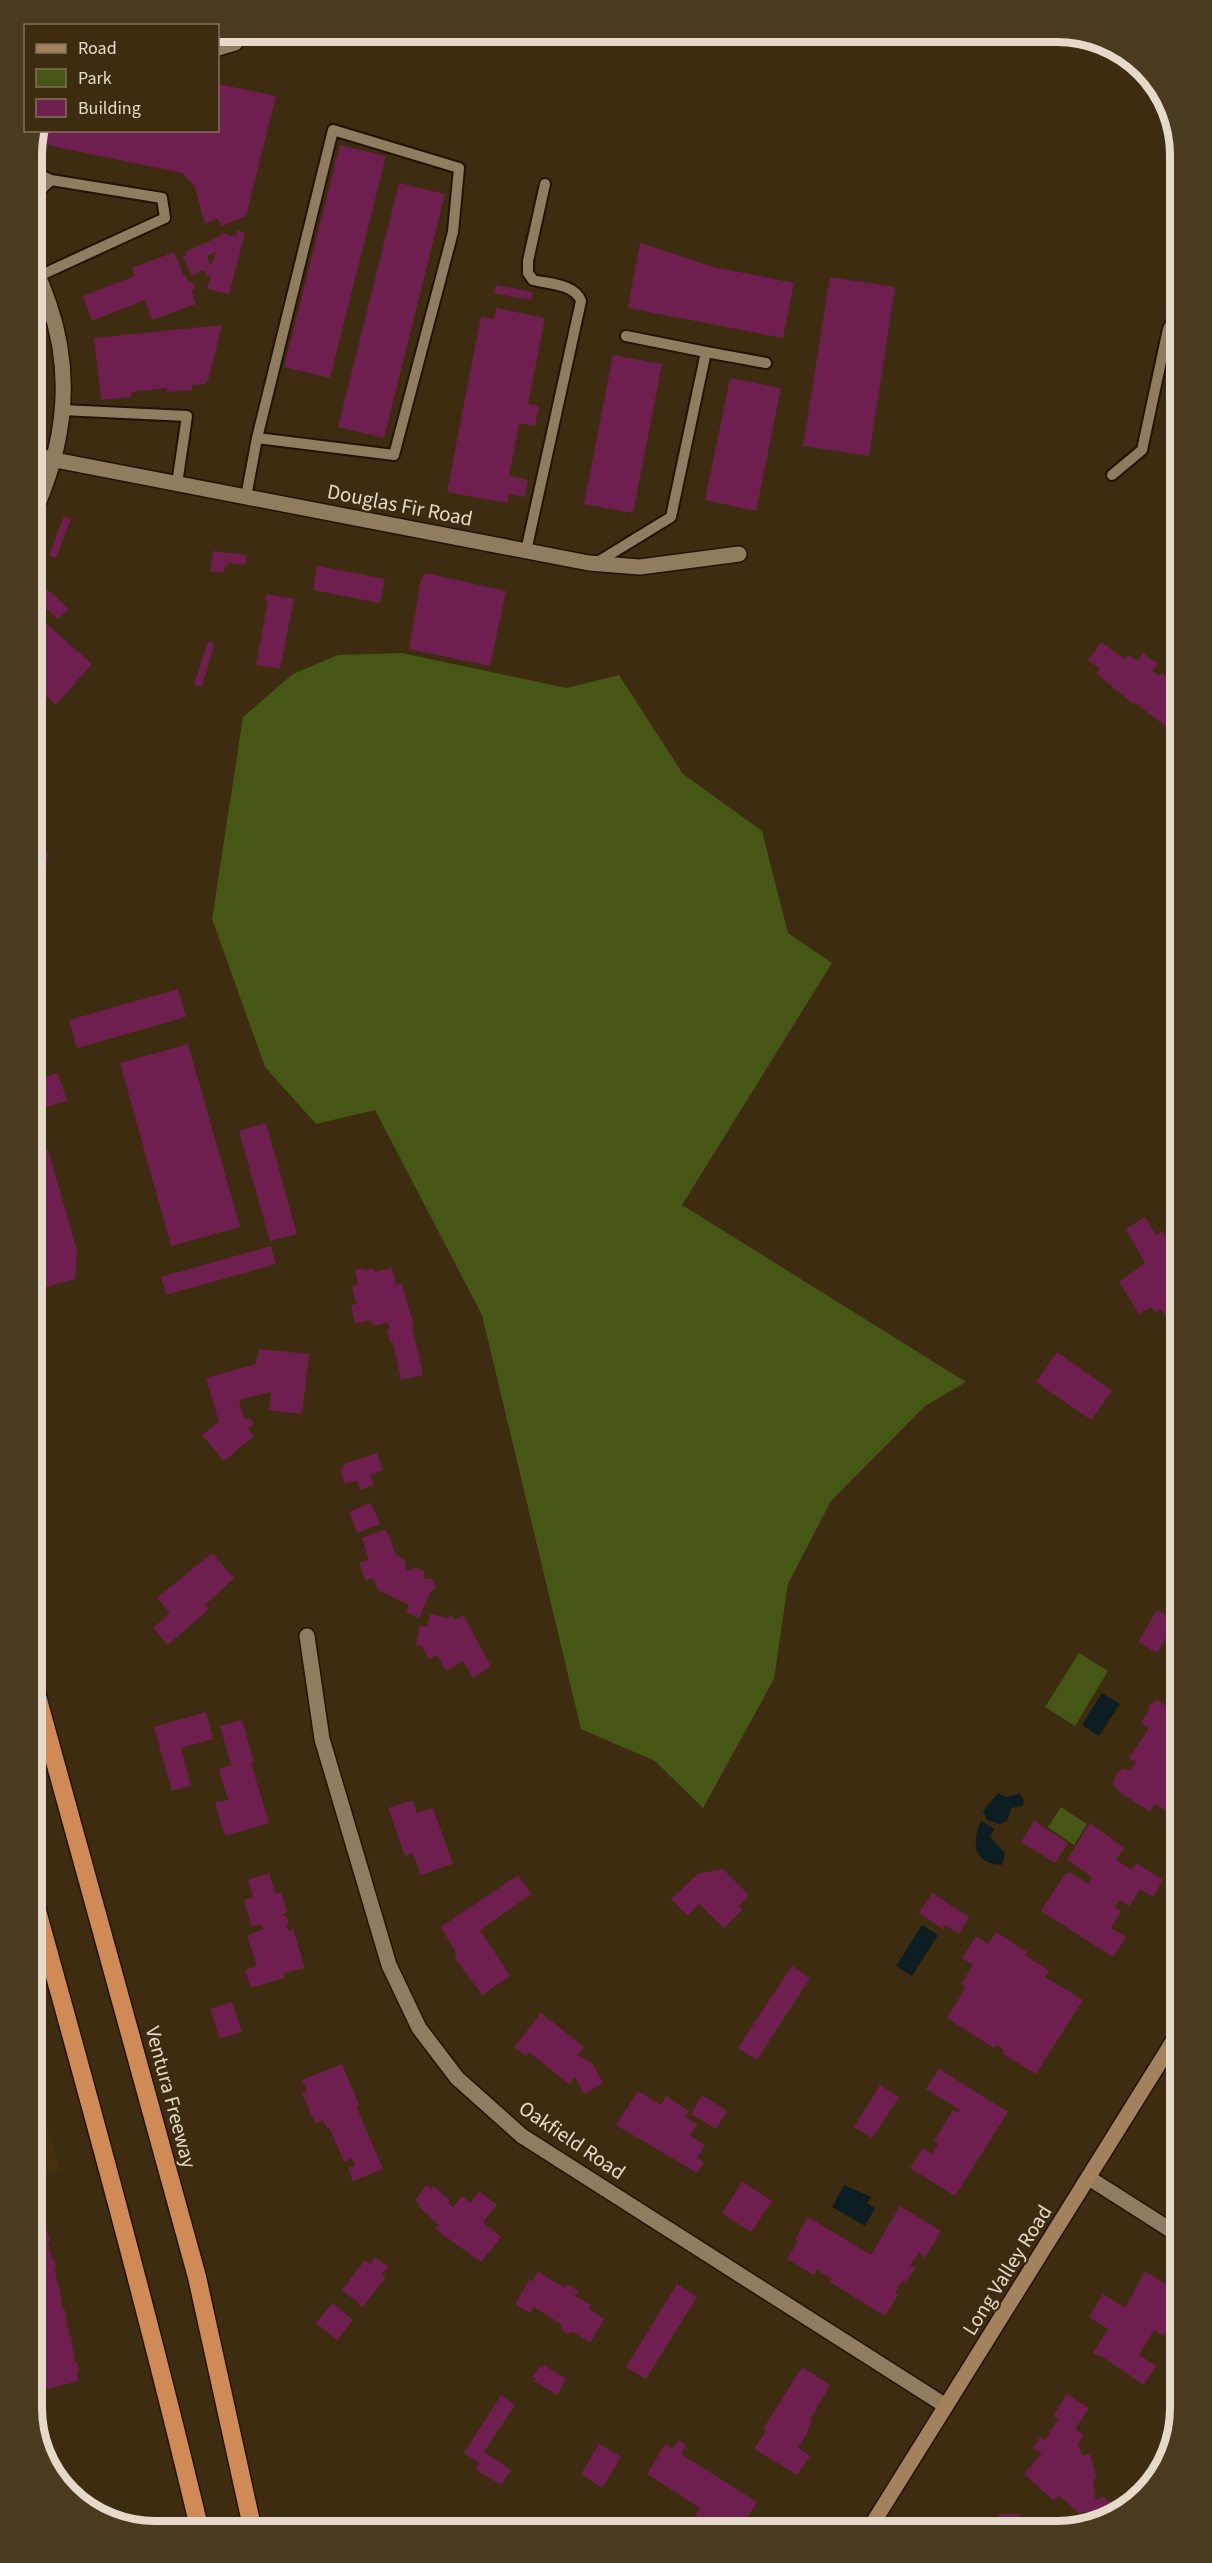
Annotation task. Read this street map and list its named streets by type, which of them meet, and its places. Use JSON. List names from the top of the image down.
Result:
{
  "streets": {
    "highway": ["Ventura Freeway"],
    "street": ["Douglas Fir Road", "Oakfield Road", "Long Valley Road"]
  },
  "crossings": [
    ["Oakfield Road", "Long Valley Road"]
  ],
  "legend": ["Road", "Park", "Building"]
}
